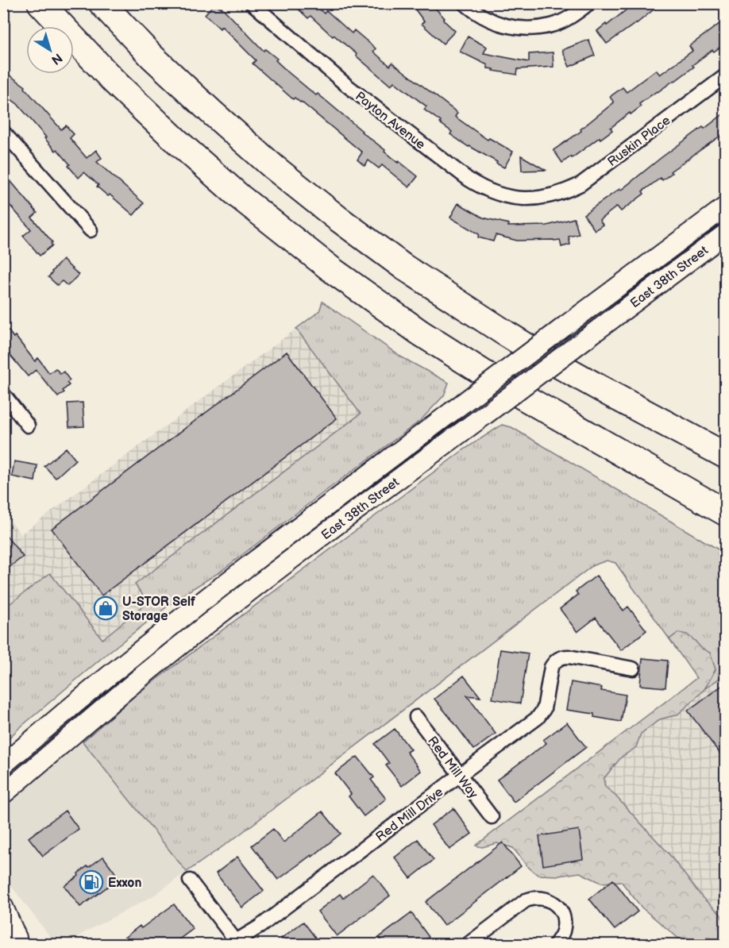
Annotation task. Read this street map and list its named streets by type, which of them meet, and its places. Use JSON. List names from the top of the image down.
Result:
{
  "streets": {
    "main road": ["East 38th Street"],
    "street": [
      "Payton Avenue",
      "Ruskin Place",
      "Red Mill Way",
      "Red Mill Drive"
    ]
  },
  "crossings": [
    ["Payton Avenue", "Ruskin Place"],
    ["Red Mill Way", "Red Mill Drive"]
  ],
  "places": {
    "shop": ["U-STOR Self Storage"],
    "fuel station": ["Exxon"]
  },
  "north": "bottom right"
}
